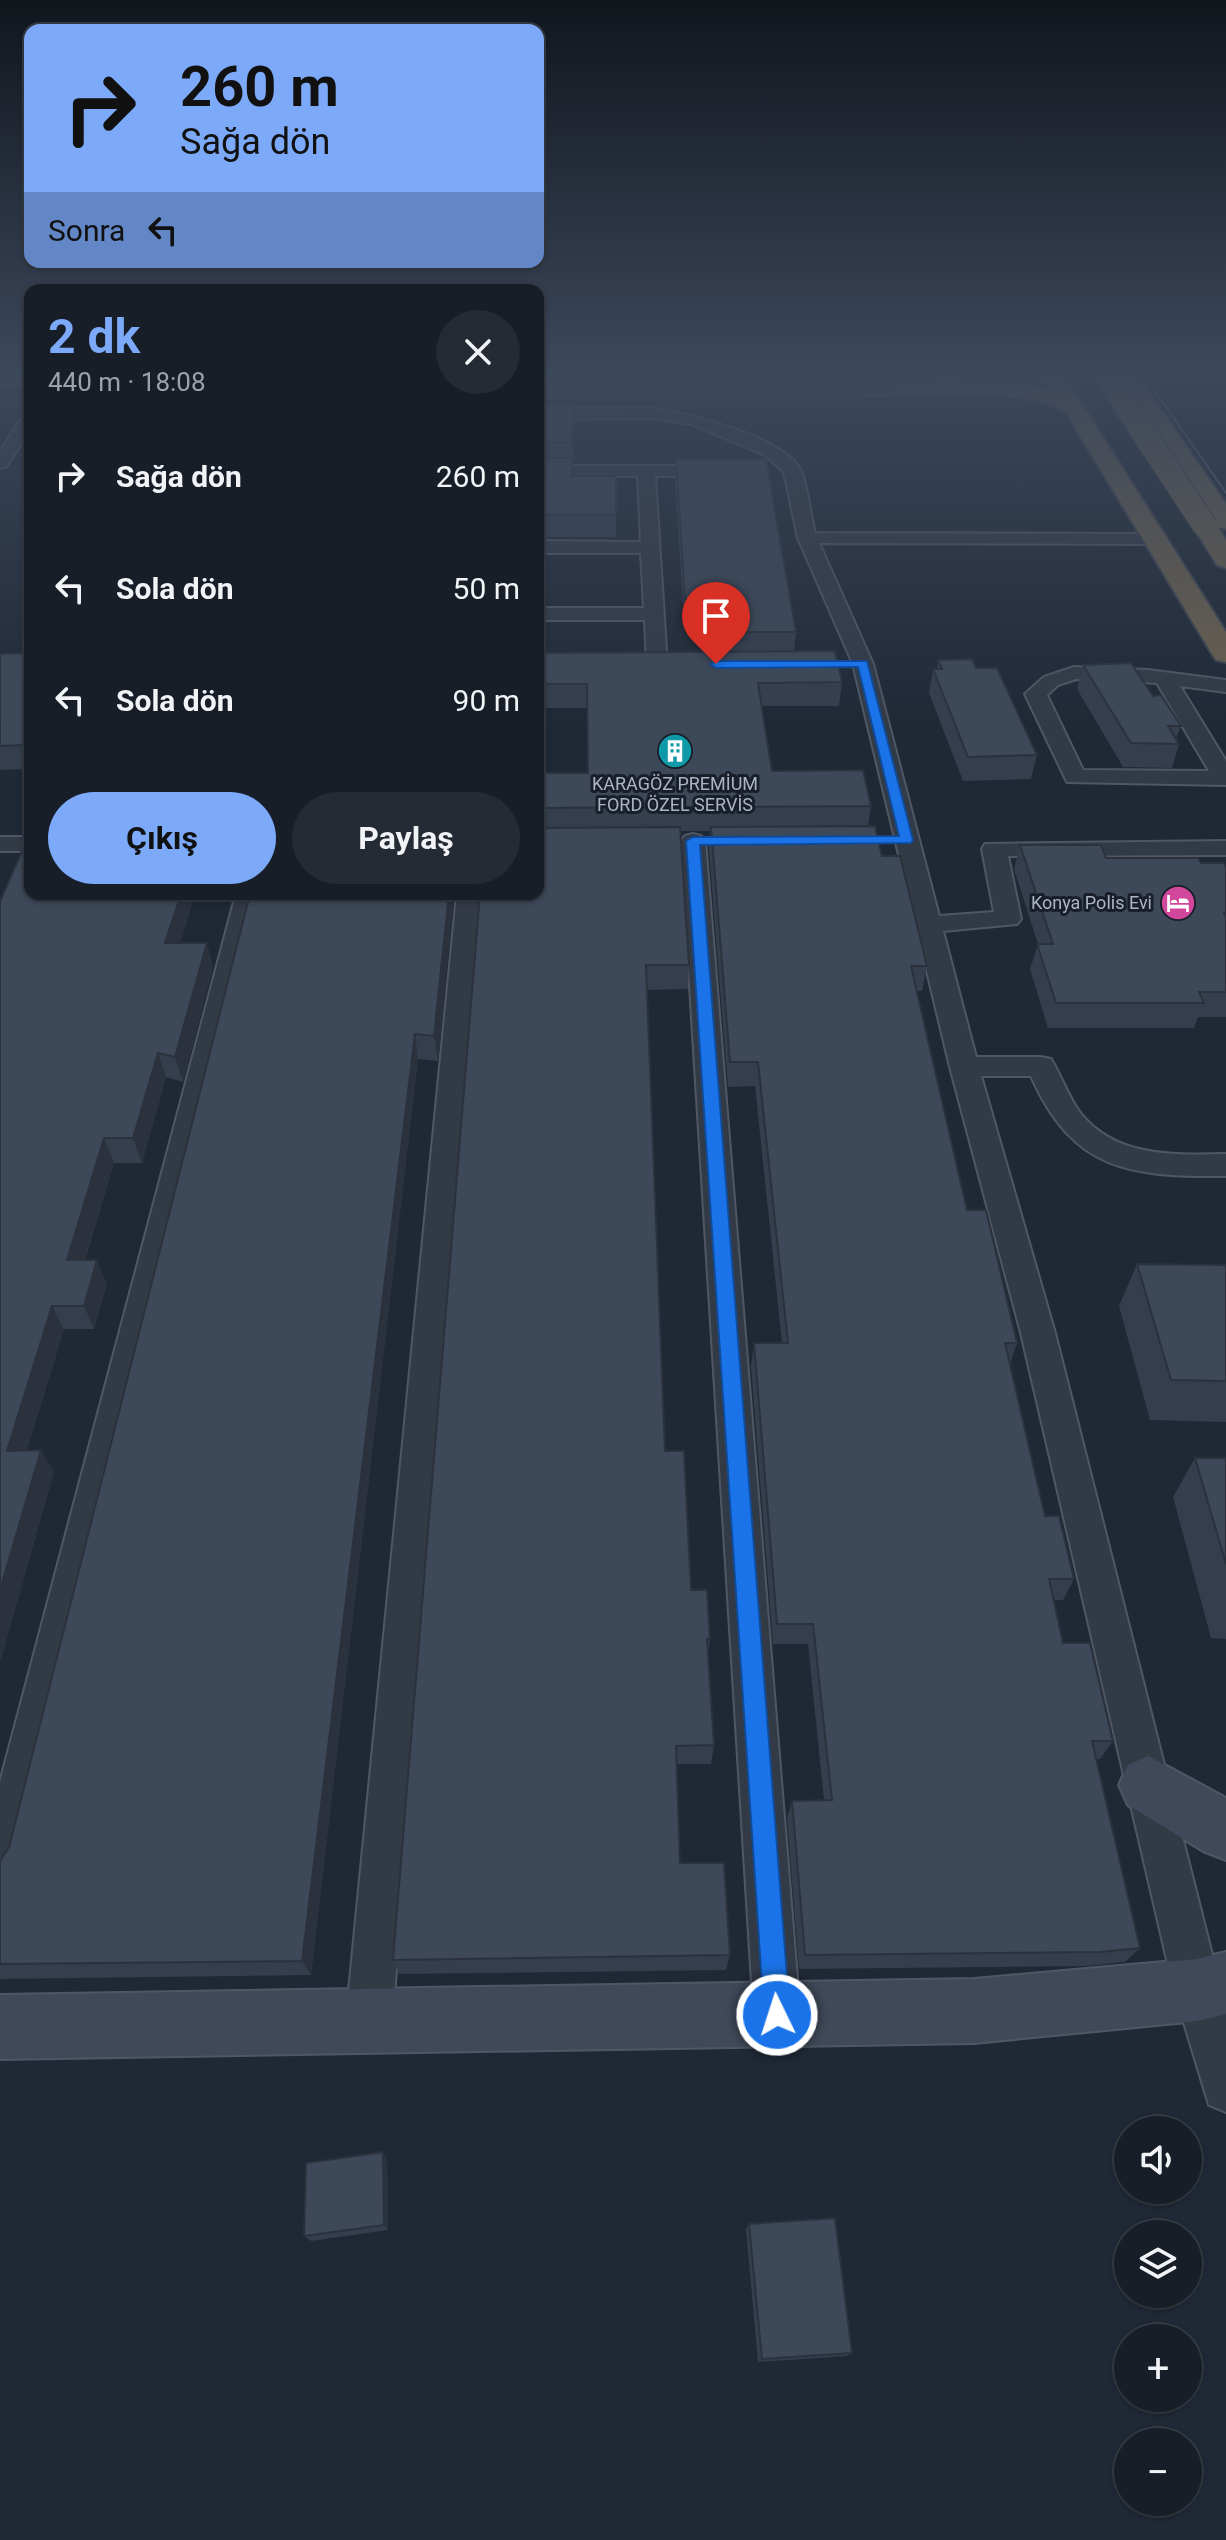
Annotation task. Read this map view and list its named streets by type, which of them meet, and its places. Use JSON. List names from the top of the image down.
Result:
{
  "places": {
    "building": ["KARAGÖZ PREMİUM FORD ÖZEL SERVİS"],
    "hotel": ["Konya Polis Evi"]
  },
  "page": {
    "turn": ["260 m", "Sağa dön"],
    "then": "Sonra",
    "heading": ["2 dk", "440 m · 18:08"],
    "list": [
      {
        "name": "Sağa dön",
        "value": "260 m"
      },
      {
        "name": "Sola dön",
        "value": "50 m"
      },
      {
        "name": "Sola dön",
        "value": "90 m"
      }
    ],
    "buttons": ["Çıkış", "Paylaş"],
    "map_buttons": ["+", "−"]
  }
}
